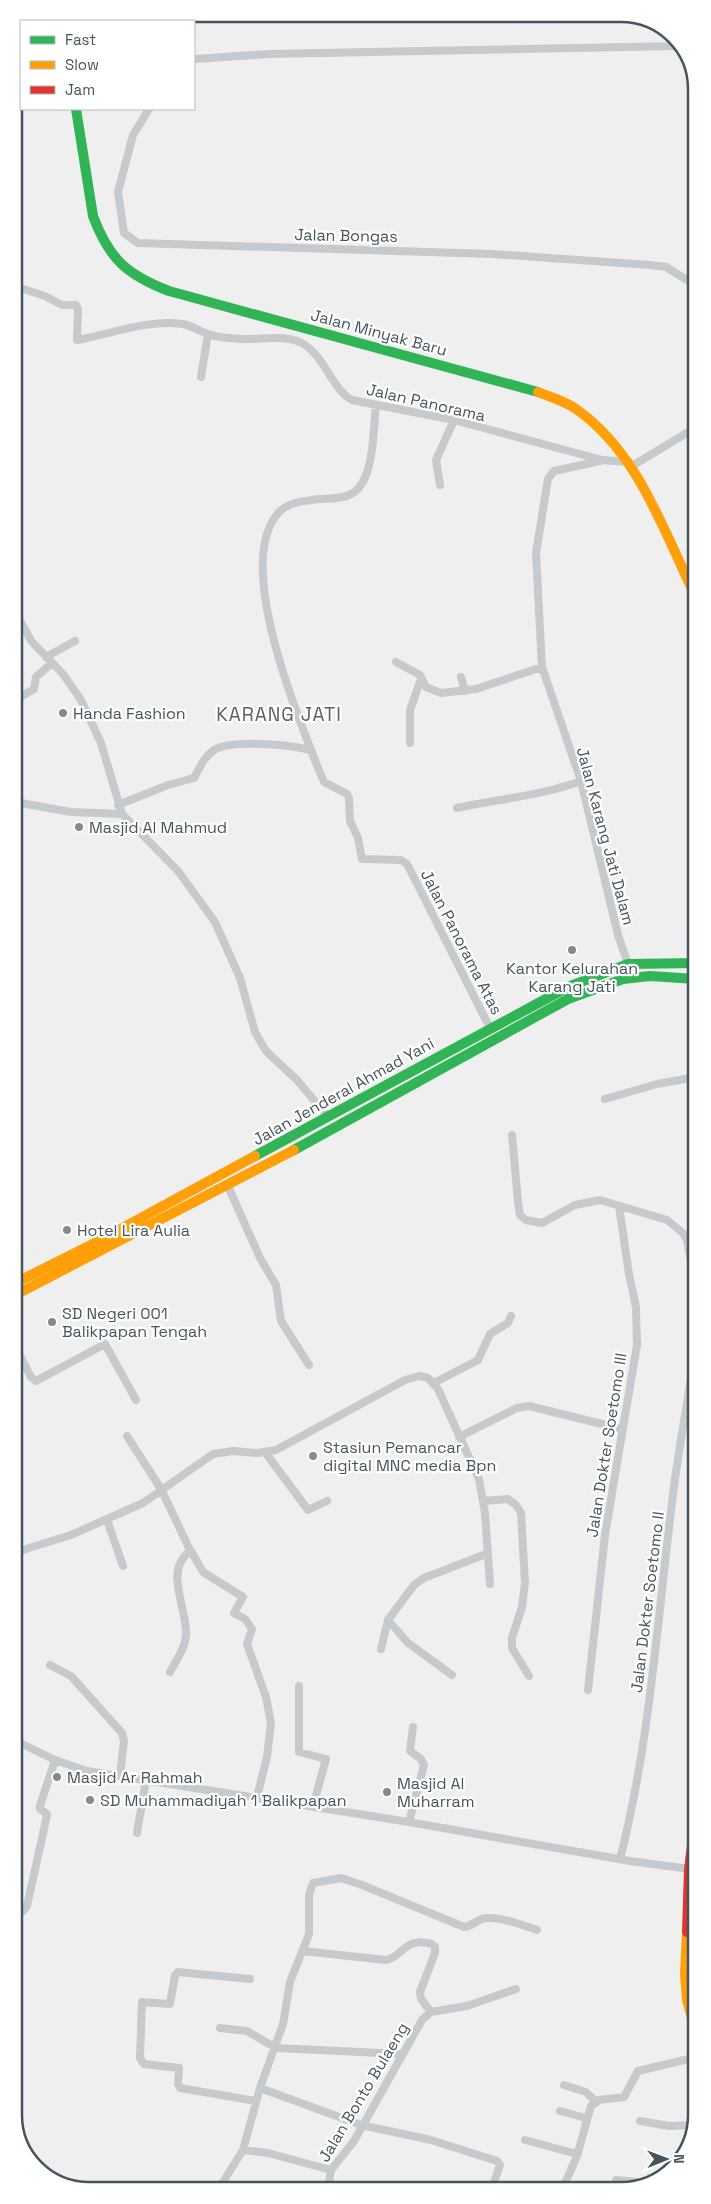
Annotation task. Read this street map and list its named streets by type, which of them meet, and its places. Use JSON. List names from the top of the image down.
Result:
{
  "streets": {
    "main road": ["Jalan Minyak Baru", "Jalan Jenderal Ahmad Yani"],
    "street": [
      "Jalan Bongas",
      "Jalan Panorama",
      "Jalan Karang Jati Dalam",
      "Jalan Panorama Atas",
      "Jalan Dokter Soetomo III",
      "Jalan Dokter Soetomo II",
      "Jalan Bonto Bulaeng"
    ]
  },
  "crossings": [
    ["Jalan Minyak Baru", "Jalan Panorama"],
    ["Jalan Panorama", "Jalan Karang Jati Dalam"],
    ["Jalan Panorama", "Jalan Panorama Atas"],
    ["Jalan Karang Jati Dalam", "Jalan Jenderal Ahmad Yani"],
    ["Jalan Panorama Atas", "Jalan Jenderal Ahmad Yani"]
  ],
  "districts": ["KARANG JATI"],
  "places": [
    "Handa Fashion",
    "Masjid Al Mahmud",
    "Kantor Kelurahan Karang Jati",
    "Hotel Lira Aulia",
    "SD Negeri 001 Balikpapan Tengah",
    "Stasiun Pemancar digital MNC media Bpn",
    "Masjid Ar Rahmah",
    "Masjid Al Muharram",
    "SD Muhammadiyah 1 Balikpapan"
  ],
  "legend": ["Fast", "Slow", "Jam"],
  "north": "right"
}
